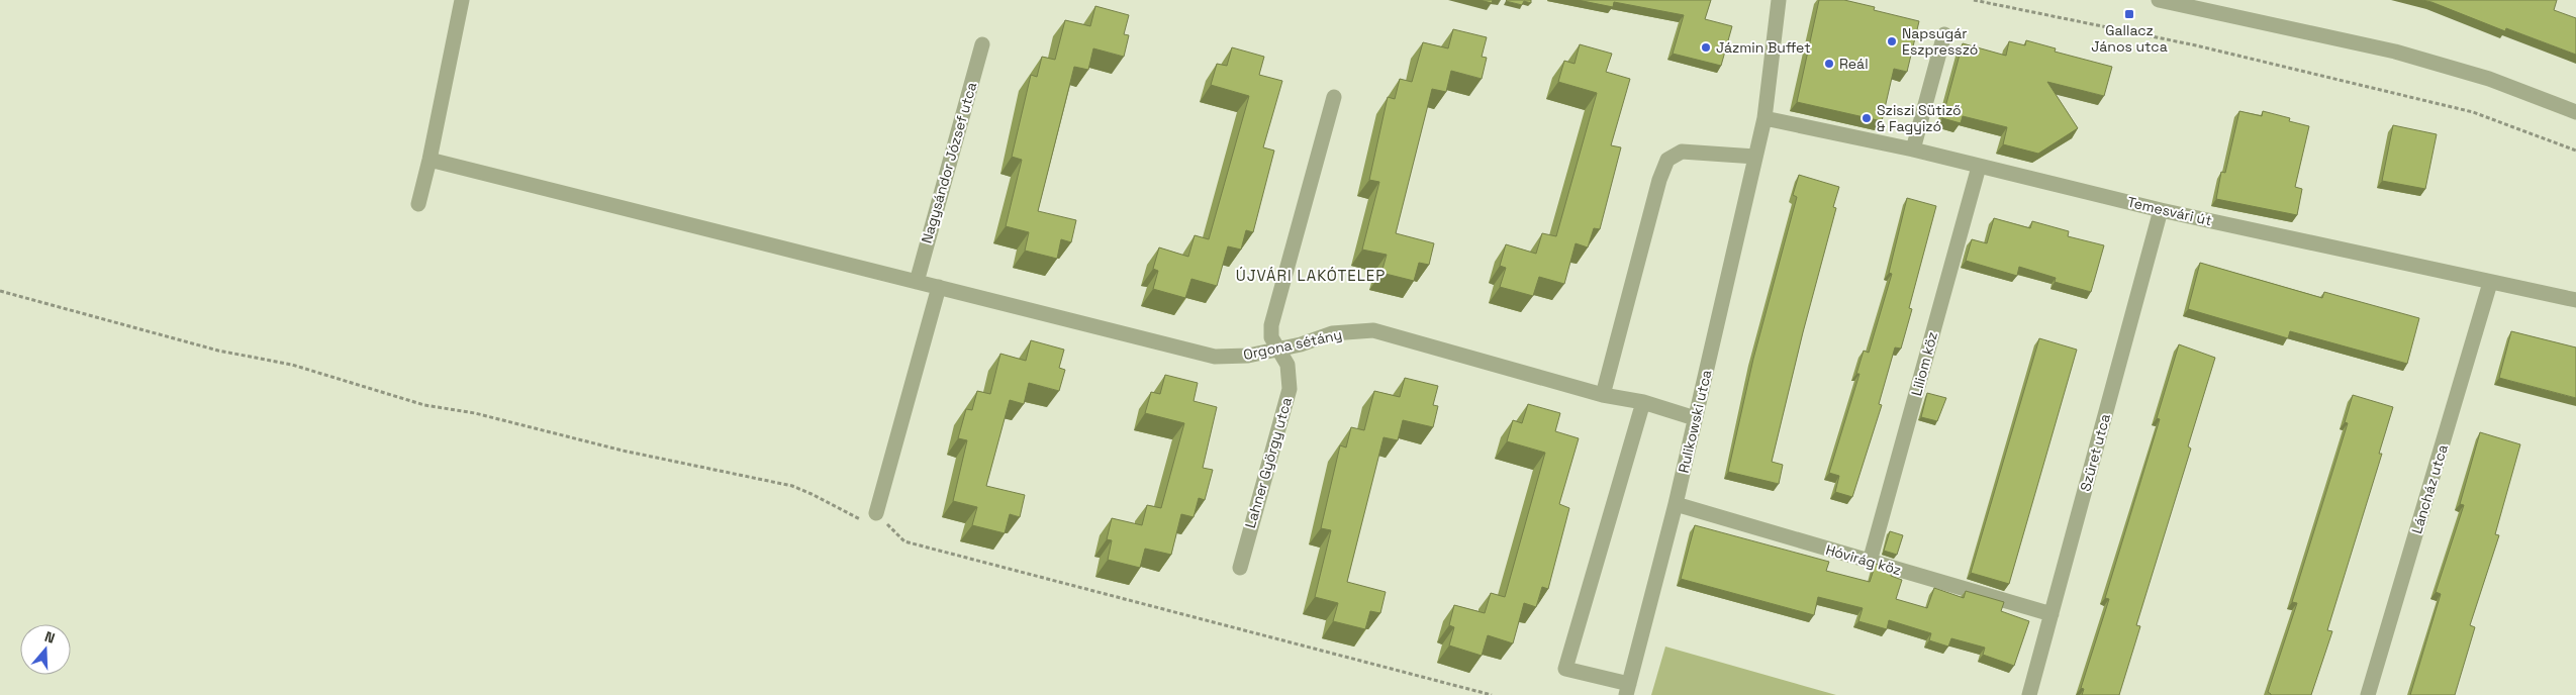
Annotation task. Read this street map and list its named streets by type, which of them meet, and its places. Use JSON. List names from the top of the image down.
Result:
{
  "streets": {
    "street": [
      "Nagysándor József utca",
      "Temesvári út",
      "Orgona sétány",
      "Liliom köz",
      "Rulikowski utca",
      "Szüret utca",
      "Lahner György utca",
      "Láncház utca",
      "Hóvirág köz"
    ]
  },
  "crossings": [
    ["Nagysándor József utca", "Orgona sétány"],
    ["Temesvári út", "Liliom köz"],
    ["Temesvári út", "Rulikowski utca"],
    ["Temesvári út", "Szüret utca"],
    ["Temesvári út", "Láncház utca"],
    ["Orgona sétány", "Rulikowski utca"],
    ["Orgona sétány", "Lahner György utca"],
    ["Liliom köz", "Hóvirág köz"],
    ["Rulikowski utca", "Hóvirág köz"],
    ["Szüret utca", "Hóvirág köz"]
  ],
  "districts": ["ÚJVÁRI LAKÓTELEP"],
  "places": {
    "transit": ["Gallacz János utca"],
    "other": [
      "Napsugár Eszpresszó",
      "Jázmin Buffet",
      "Reál",
      "Sziszi Sütiző & Fagyizó"
    ]
  },
  "north": "top"
}
